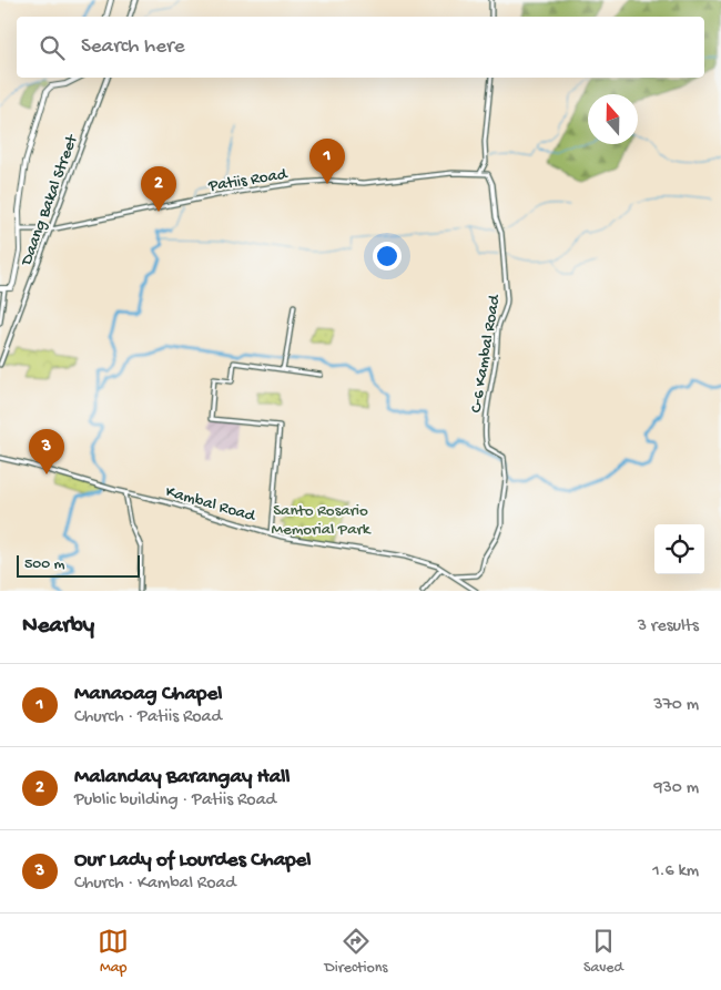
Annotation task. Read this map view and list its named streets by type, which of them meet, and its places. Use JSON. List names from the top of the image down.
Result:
{
  "streets": {
    "street": [
      "Patiis Road",
      "Daang Bakal Street",
      "C-6 Kambal Road",
      "Kambal Road"
    ]
  },
  "crossings": [
    ["Patiis Road", "Daang Bakal Street"],
    ["Patiis Road", "C-6 Kambal Road"],
    ["C-6 Kambal Road", "Kambal Road"]
  ],
  "parks": ["Santo Rosario Memorial Park"],
  "scale_bar": "500 m",
  "north": "top",
  "page": {
    "search": "Search here",
    "pins": ["1", "2", "3"],
    "scale": "500 m",
    "heading": ["Nearby", "3 results"],
    "list": [
      {
        "mark": "1",
        "name": "Manaoag Chapel",
        "note": "Church · Patiis Road",
        "value": "370 m"
      },
      {
        "mark": "2",
        "name": "Malanday Barangay Hall",
        "note": "Public building · Patiis Road",
        "value": "930 m"
      },
      {
        "mark": "3",
        "name": "Our Lady of Lourdes Chapel",
        "note": "Church · Kambal Road",
        "value": "1.6 km"
      }
    ],
    "nav": ["Map", "Directions", "Saved"]
  }
}
